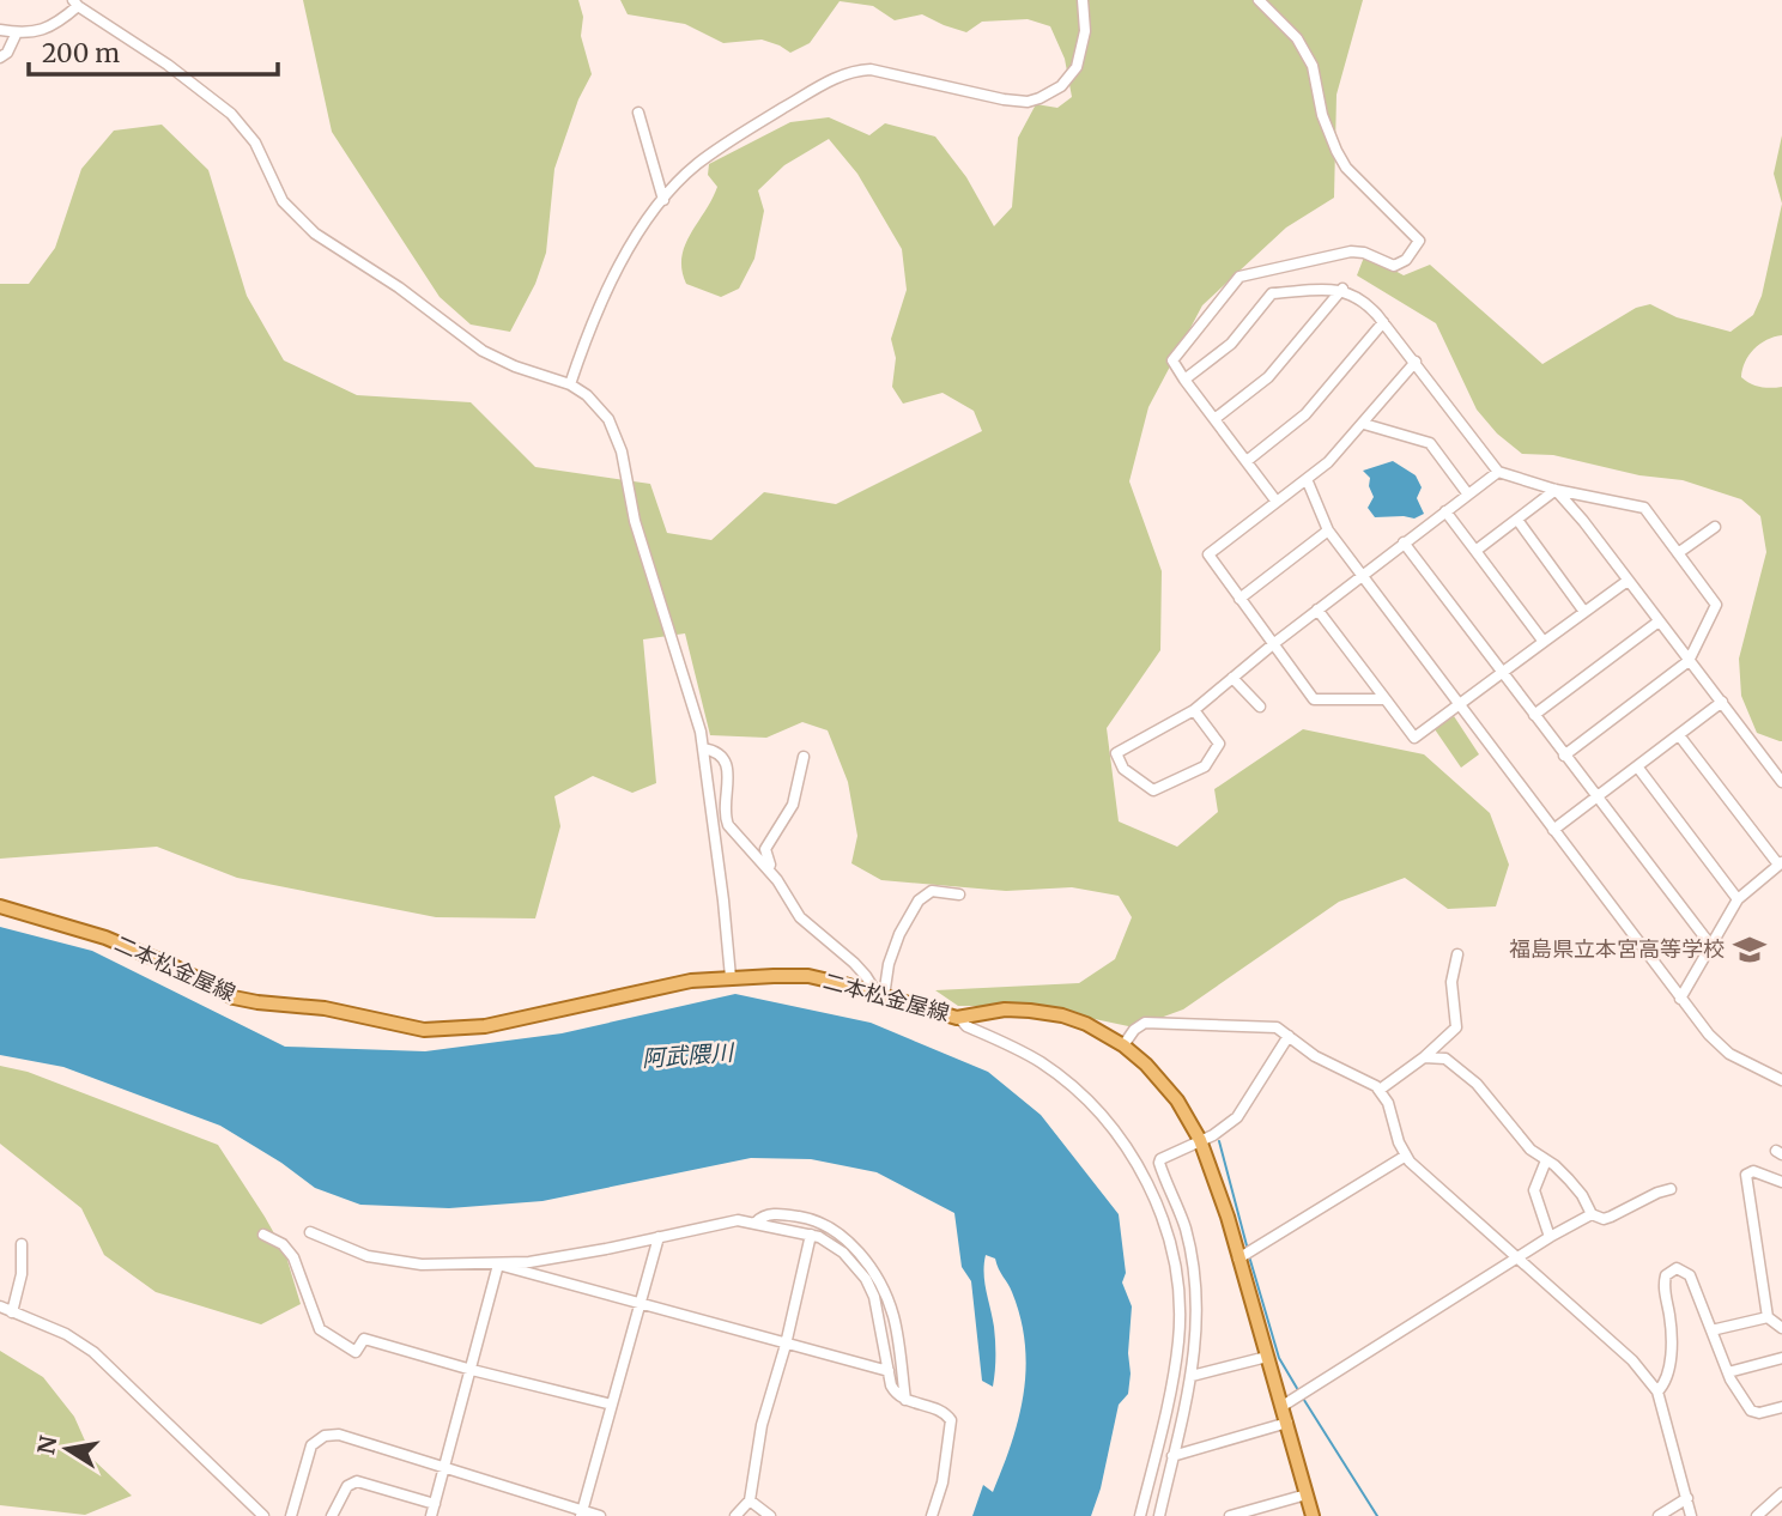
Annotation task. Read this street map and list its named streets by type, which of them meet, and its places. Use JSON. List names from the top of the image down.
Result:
{
  "streets": {
    "main road": ["二本松金屋線"]
  },
  "water": ["阿武隈川"],
  "places": {
    "school or university": ["福島県立本宮高等学校"]
  },
  "scale_bar": "200 m",
  "north": "left"
}
